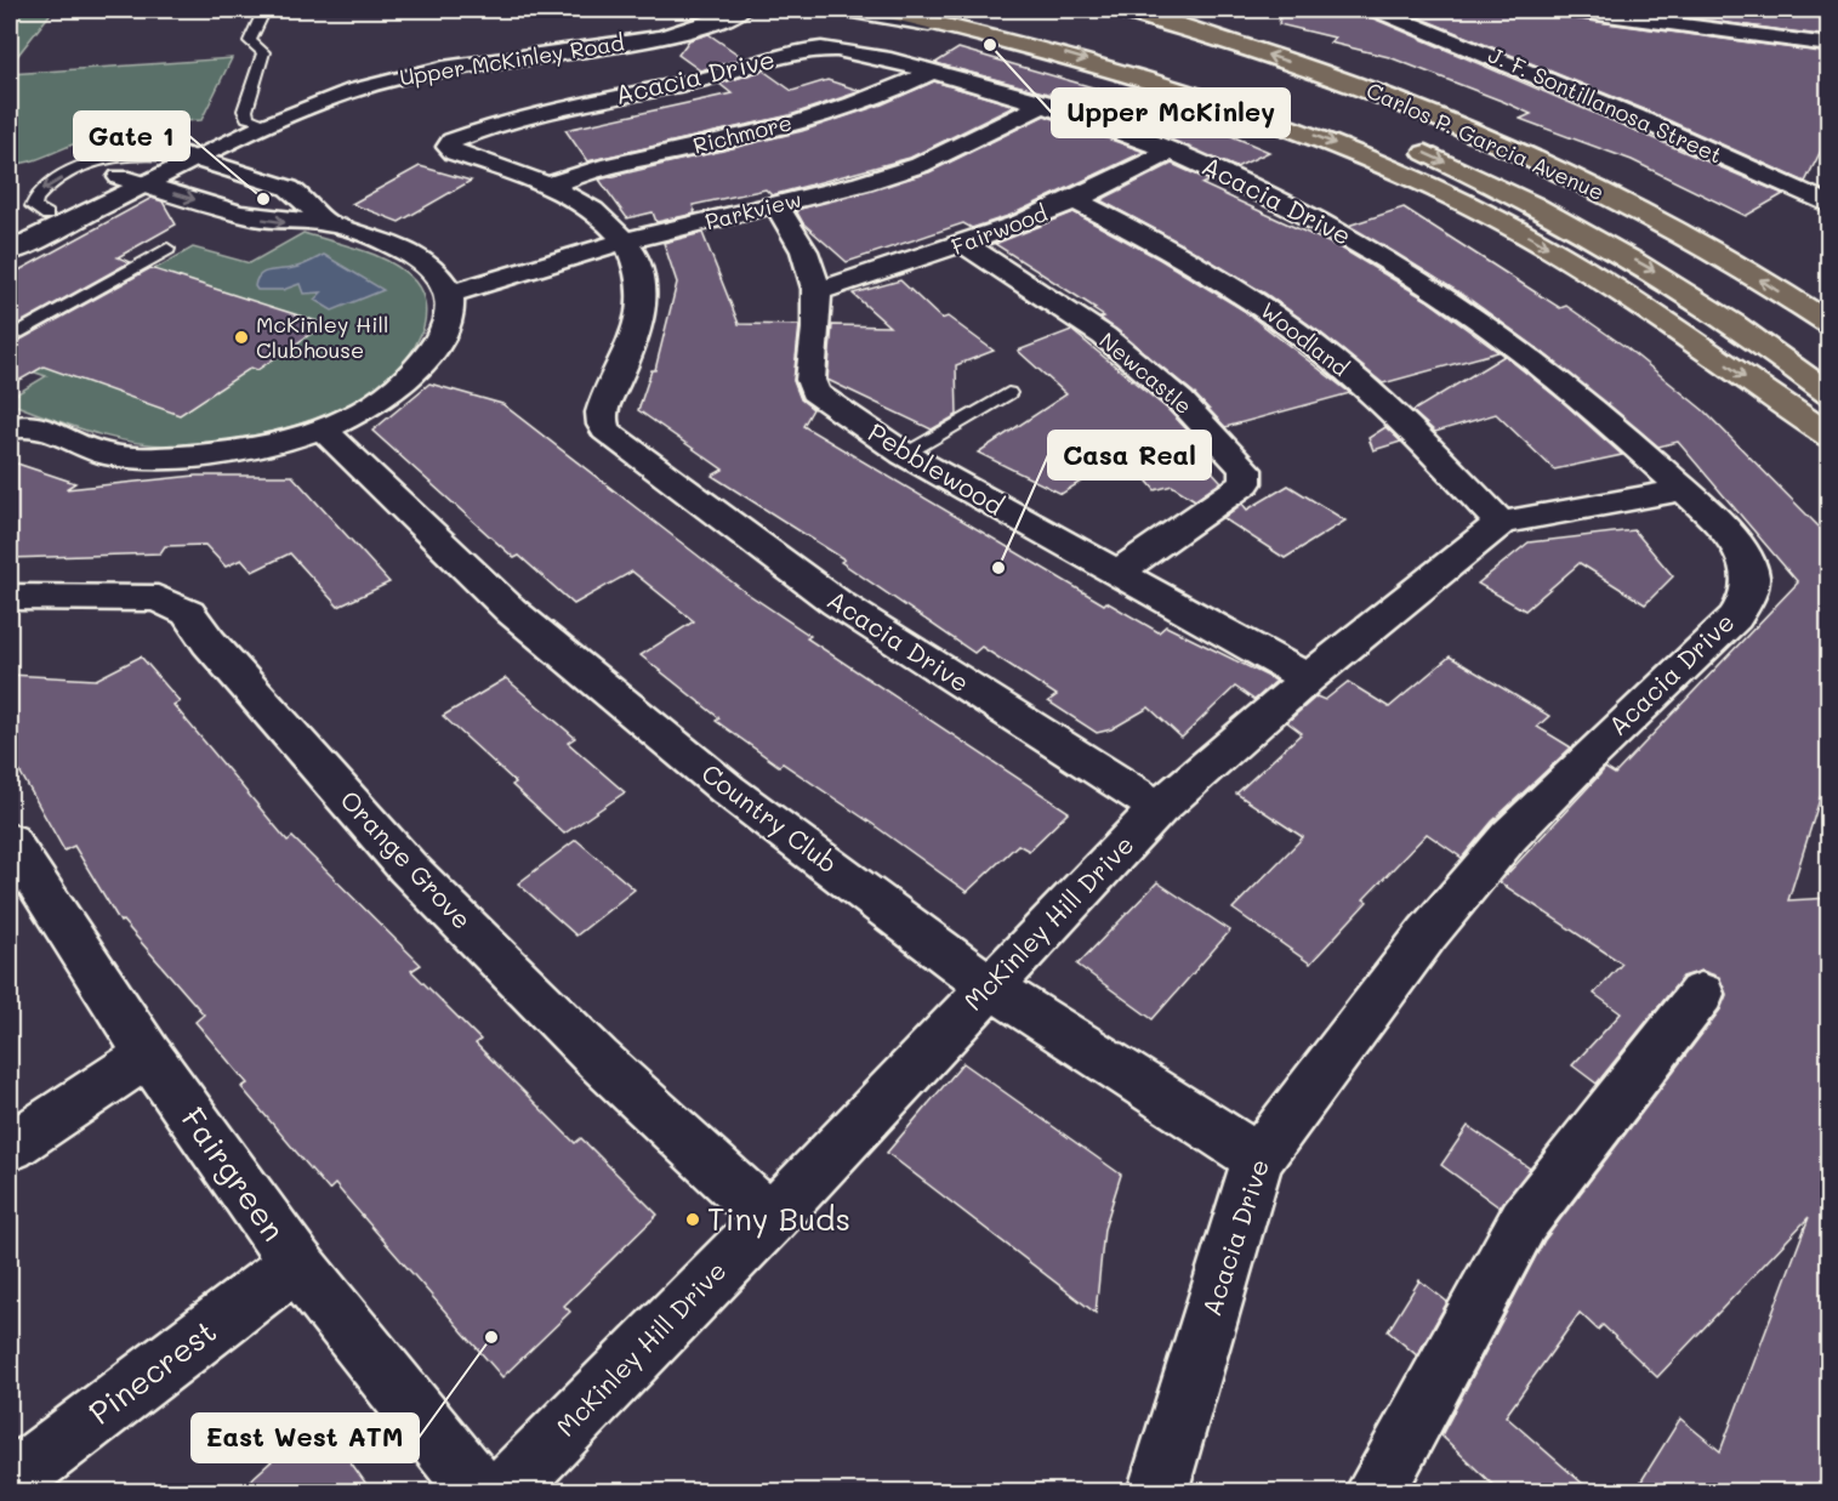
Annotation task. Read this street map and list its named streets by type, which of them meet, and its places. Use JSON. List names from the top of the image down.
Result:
{
  "streets": {
    "main road": ["Carlos P. Garcia Avenue"],
    "street": [
      "Upper McKinley Road",
      "Acacia Drive",
      "J. F. Sontillanosa Street",
      "Richmore",
      "Parkview",
      "Fairwood",
      "Woodland",
      "Newcastle",
      "Pebblewood",
      "Country Club",
      "Orange Grove",
      "McKinley Hill Drive",
      "Fairgreen",
      "Pinecrest"
    ]
  },
  "crossings": [
    ["Acacia Drive", "Richmore"],
    ["Acacia Drive", "Parkview"],
    ["Acacia Drive", "Fairwood"],
    ["Acacia Drive", "Country Club"],
    ["Acacia Drive", "McKinley Hill Drive"],
    ["Parkview", "Pebblewood"],
    ["Fairwood", "Woodland"],
    ["Fairwood", "Newcastle"],
    ["Fairwood", "Pebblewood"],
    ["Woodland", "McKinley Hill Drive"],
    ["Newcastle", "Pebblewood"],
    ["Pebblewood", "McKinley Hill Drive"],
    ["Country Club", "McKinley Hill Drive"],
    ["Orange Grove", "McKinley Hill Drive"],
    ["Fairgreen", "Pinecrest"]
  ],
  "places": [
    "Upper McKinley",
    "Gate 1",
    "McKinley Hill Clubhouse",
    "Casa Real",
    "Tiny Buds",
    "East West ATM"
  ]
}
